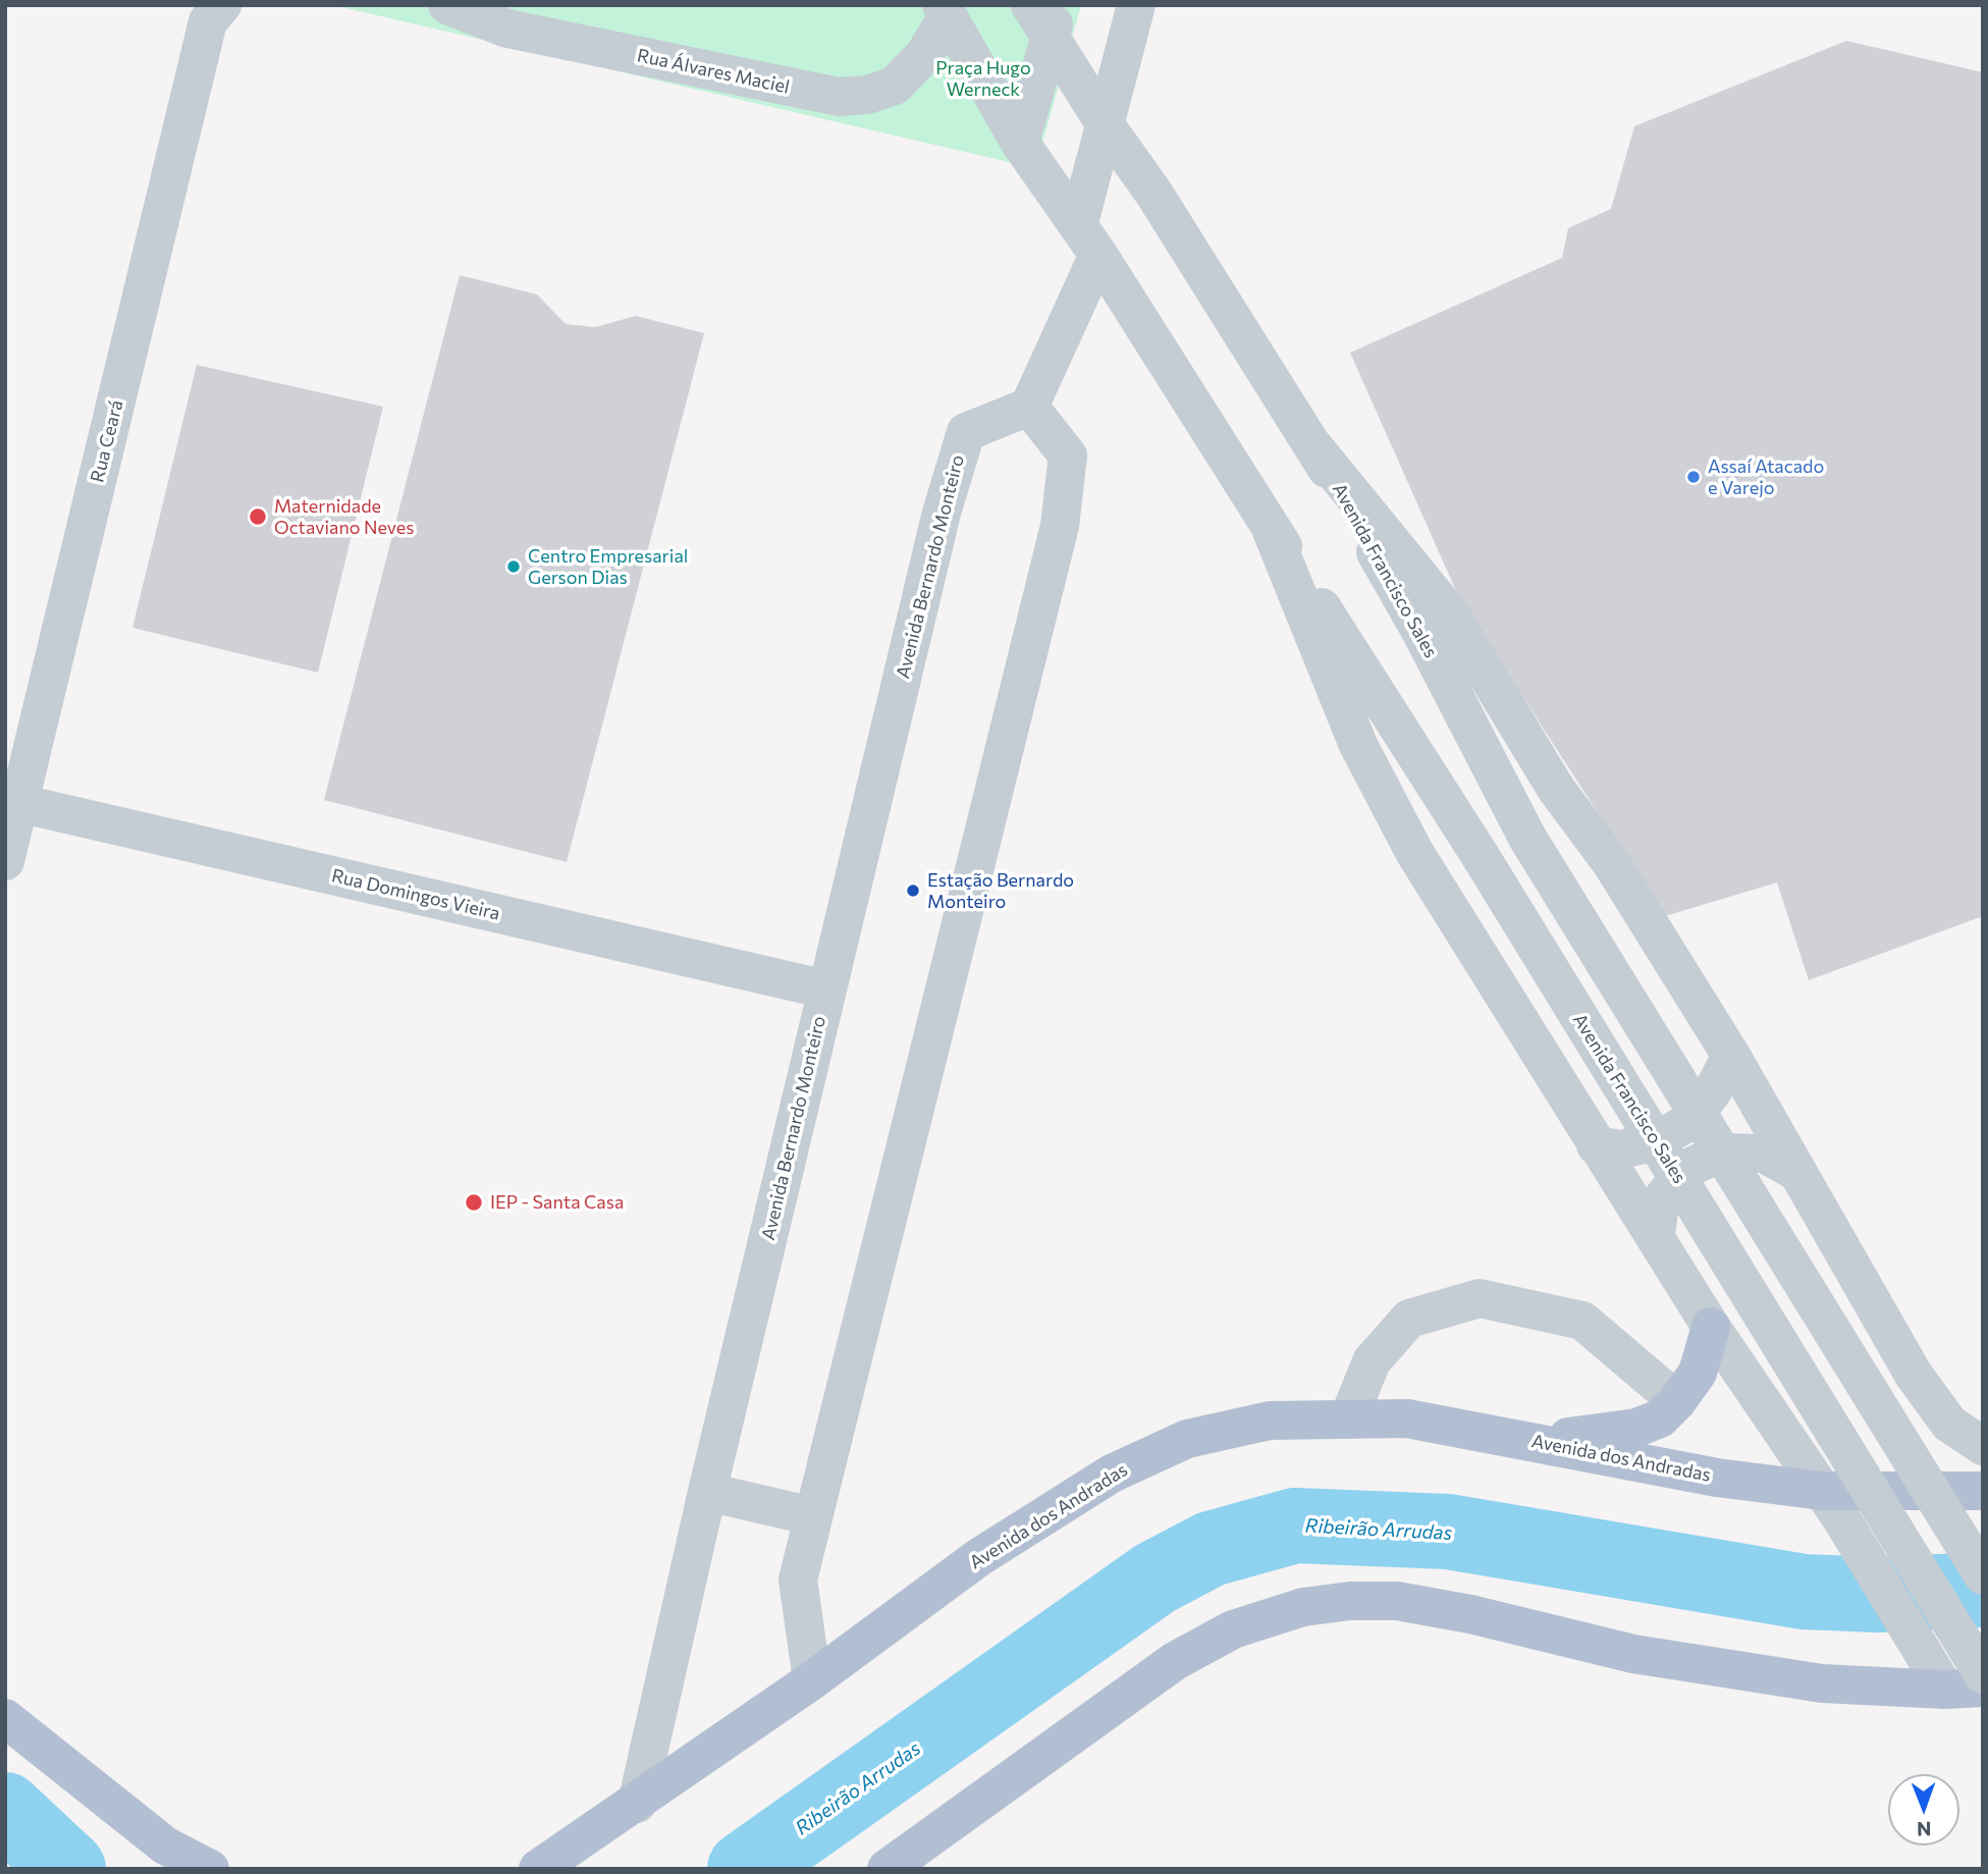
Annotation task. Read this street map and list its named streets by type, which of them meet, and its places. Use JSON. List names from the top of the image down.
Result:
{
  "streets": {
    "main road": ["Avenida dos Andradas"],
    "street": [
      "Rua Álvares Maciel",
      "Rua Ceará",
      "Avenida Bernardo Monteiro",
      "Avenida Francisco Sales",
      "Rua Domingos Vieira"
    ]
  },
  "crossings": [
    ["Rua Álvares Maciel", "Avenida Francisco Sales"],
    ["Rua Ceará", "Rua Domingos Vieira"],
    ["Avenida Bernardo Monteiro", "Rua Domingos Vieira"],
    ["Avenida Bernardo Monteiro", "Avenida dos Andradas"],
    ["Avenida Francisco Sales", "Avenida dos Andradas"]
  ],
  "water": ["Ribeirão Arrudas"],
  "parks": ["Praça Hugo Werneck"],
  "places": [
    "Assaí Atacado e Varejo",
    "Maternidade Octaviano Neves",
    "Centro Empresarial Gerson Dias",
    "Estação Bernardo Monteiro",
    "IEP - Santa Casa"
  ],
  "north": "bottom"
}
